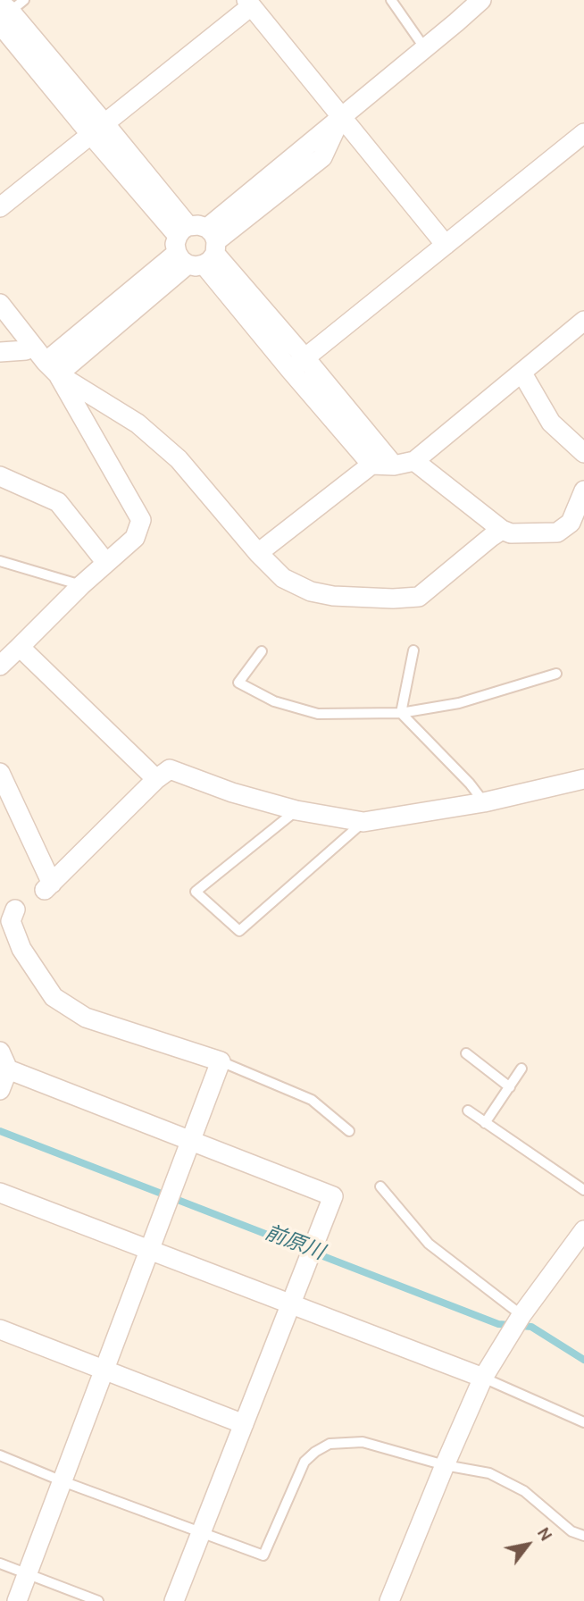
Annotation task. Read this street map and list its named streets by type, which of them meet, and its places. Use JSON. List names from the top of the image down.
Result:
{
  "water": ["前原川"],
  "north": "top right"
}
